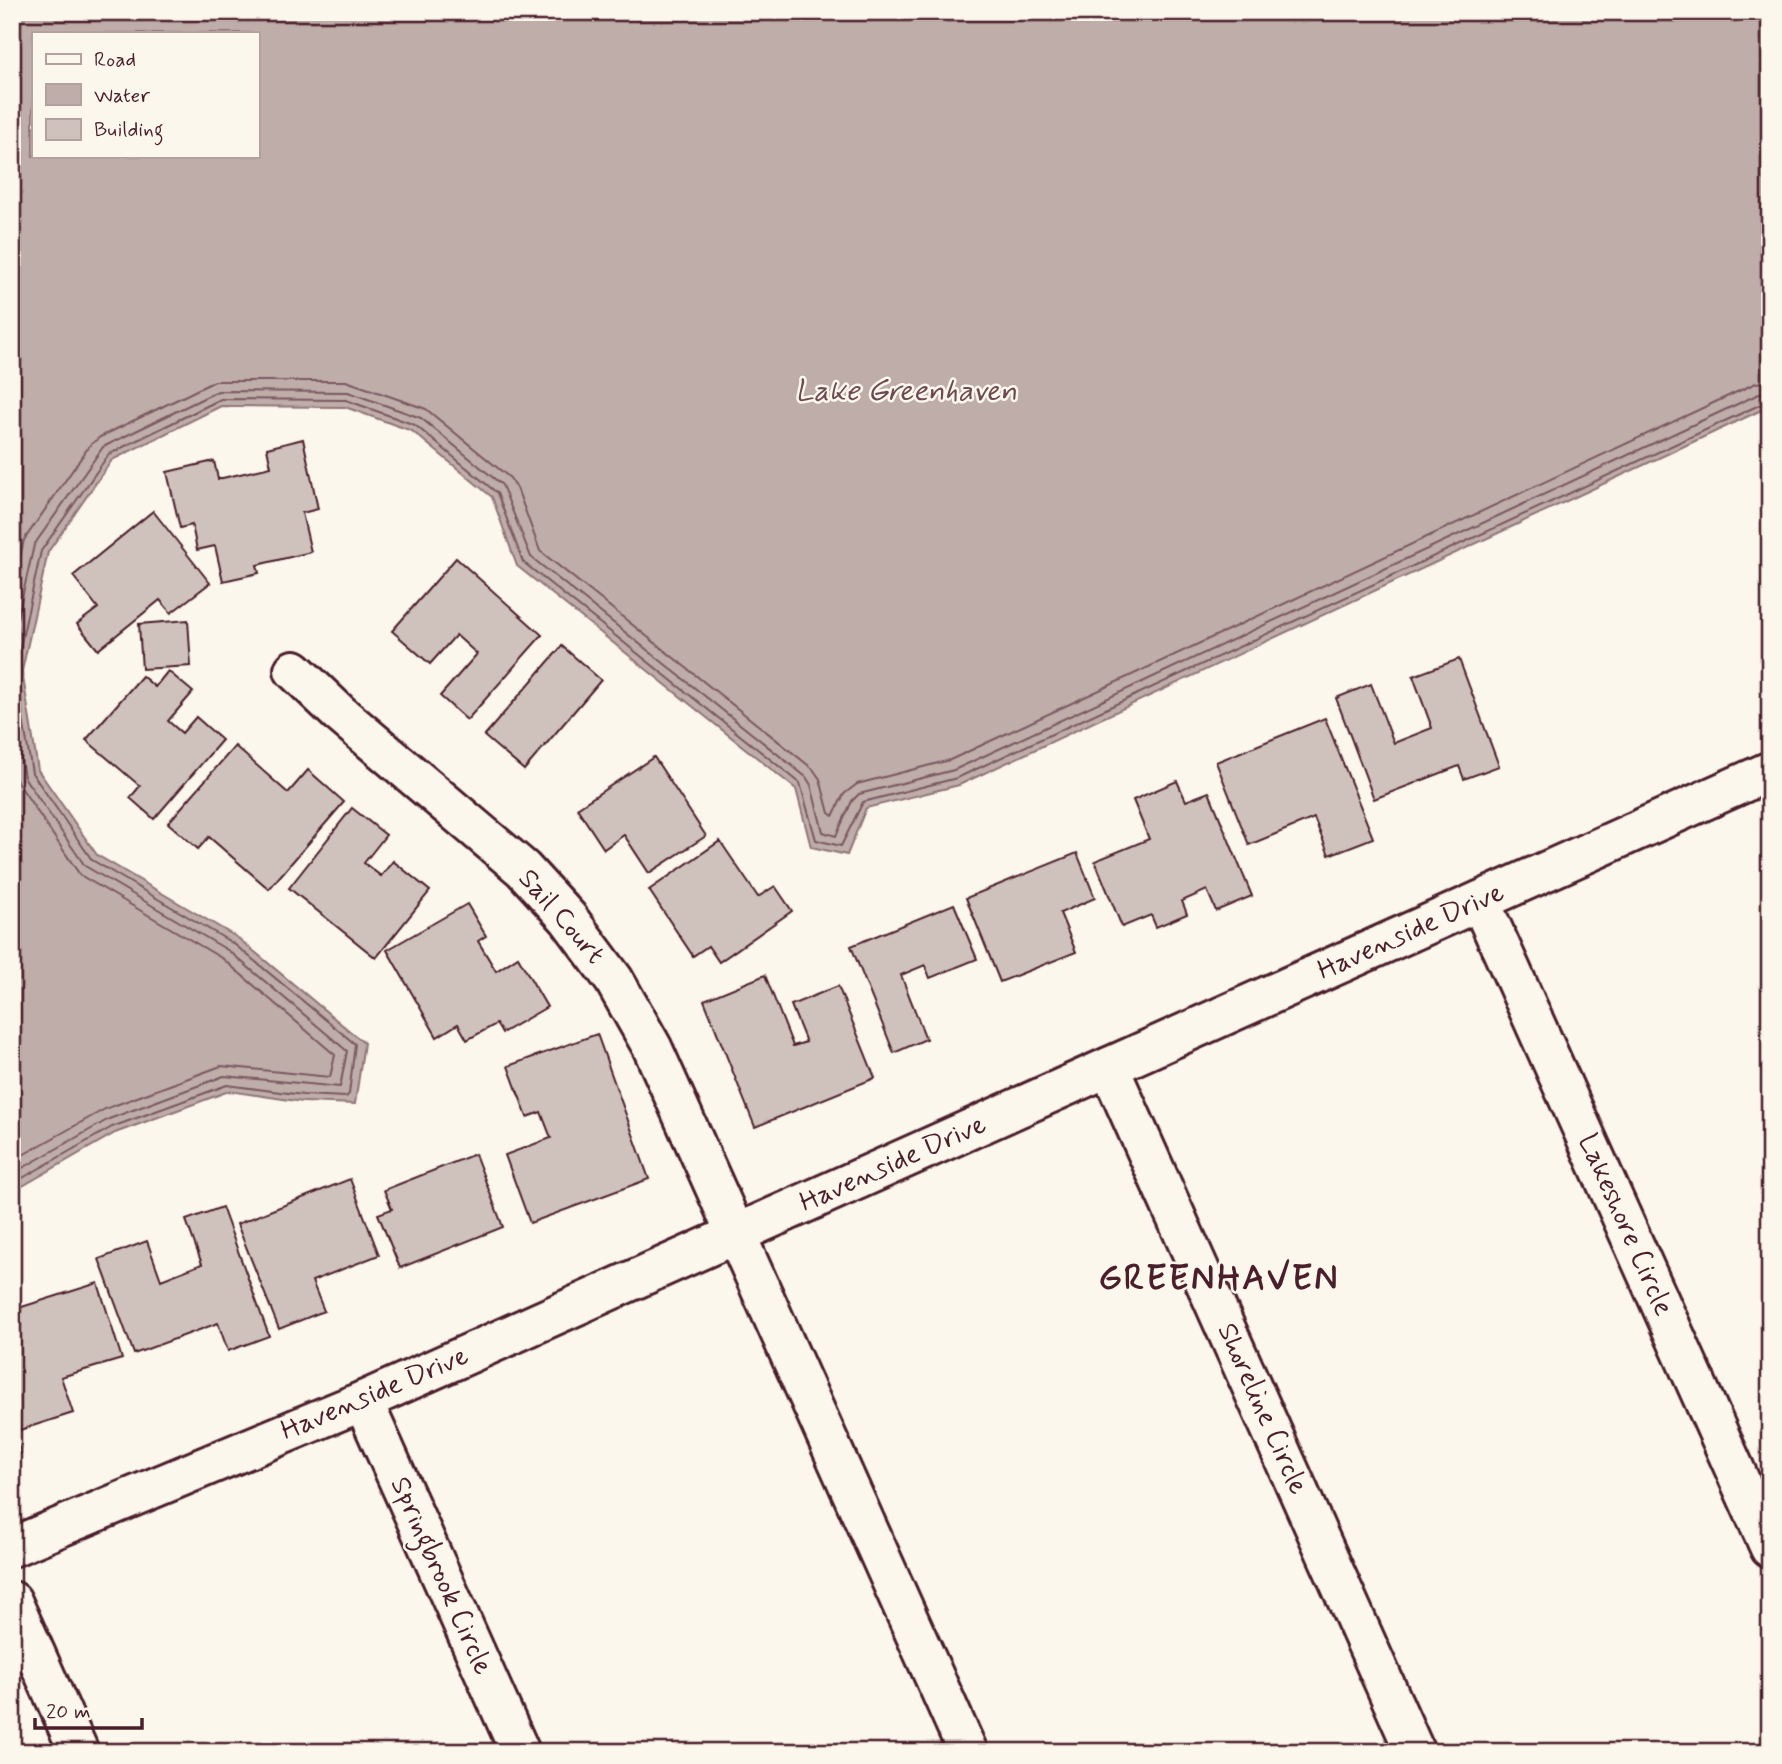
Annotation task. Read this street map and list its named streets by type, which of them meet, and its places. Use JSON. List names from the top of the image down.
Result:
{
  "streets": {
    "street": [
      "Sail Court",
      "Havenside Drive",
      "Lakeshore Circle",
      "Shoreline Circle",
      "Springbrook Circle"
    ]
  },
  "crossings": [
    ["Sail Court", "Havenside Drive"],
    ["Havenside Drive", "Lakeshore Circle"],
    ["Havenside Drive", "Shoreline Circle"],
    ["Havenside Drive", "Springbrook Circle"]
  ],
  "districts": ["GREENHAVEN"],
  "water": ["Lake Greenhaven"],
  "legend": ["Road", "Water", "Building"],
  "scale_bar": "20 m"
}
